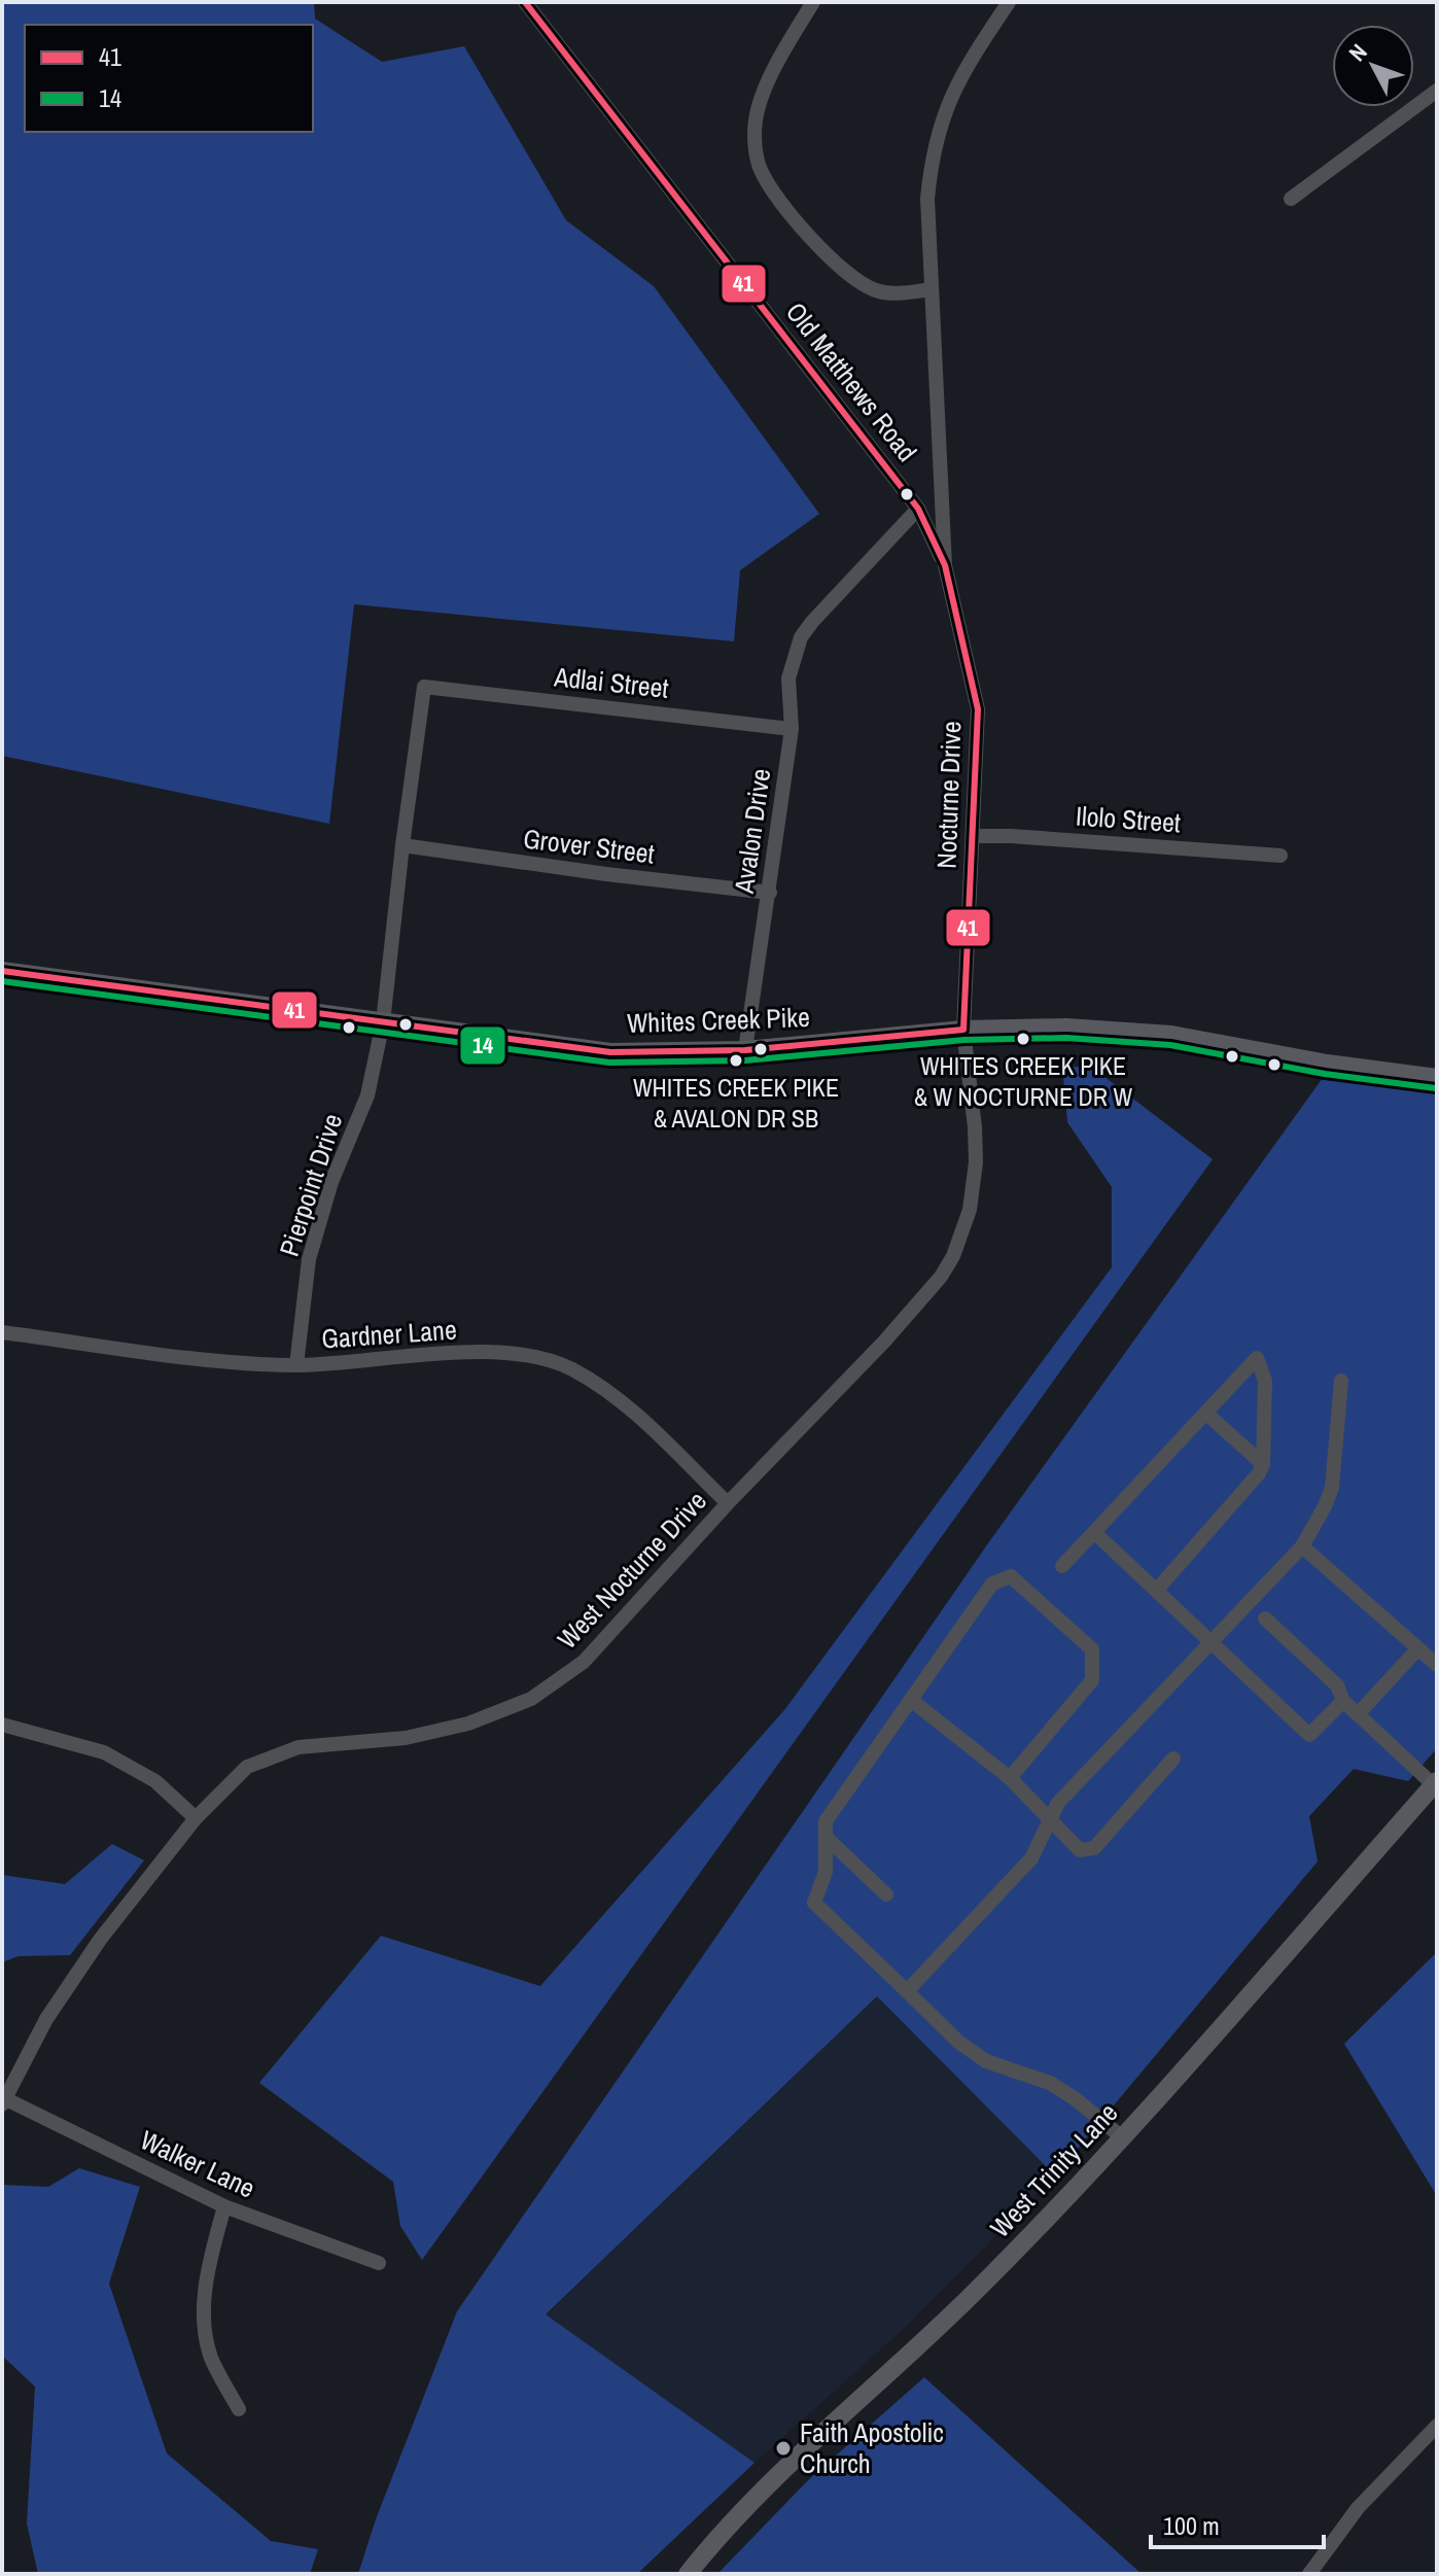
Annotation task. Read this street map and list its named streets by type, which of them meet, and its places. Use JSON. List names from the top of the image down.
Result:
{
  "streets": {
    "main road": ["Whites Creek Pike", "West Trinity Lane"],
    "street": [
      "Old Matthews Road",
      "Adlai Street",
      "Nocturne Drive",
      "Ilolo Street",
      "Avalon Drive",
      "Grover Street",
      "Pierpoint Drive",
      "Gardner Lane",
      "West Nocturne Drive",
      "Walker Lane"
    ]
  },
  "crossings": [
    ["Old Matthews Road", "Nocturne Drive"],
    ["Old Matthews Road", "Avalon Drive"],
    ["Adlai Street", "Avalon Drive"],
    ["Adlai Street", "Pierpoint Drive"],
    ["Nocturne Drive", "Ilolo Street"],
    ["Nocturne Drive", "Whites Creek Pike"],
    ["Nocturne Drive", "West Nocturne Drive"],
    ["Avalon Drive", "Grover Street"],
    ["Avalon Drive", "Whites Creek Pike"],
    ["Grover Street", "Pierpoint Drive"],
    ["Whites Creek Pike", "Pierpoint Drive"],
    ["Whites Creek Pike", "West Nocturne Drive"],
    ["Pierpoint Drive", "Gardner Lane"],
    ["Gardner Lane", "West Nocturne Drive"],
    ["West Nocturne Drive", "Walker Lane"]
  ],
  "places": ["WHITES CREEK PIKE & W NOCTURNE DR W", "WHITES CREEK PIKE & AVALON DR SB", "Faith Apostolic Church"],
  "lines": ["transit line 41", "transit line 14"],
  "legend": ["41", "14"],
  "scale_bar": "100 m",
  "north": "top left"
}
